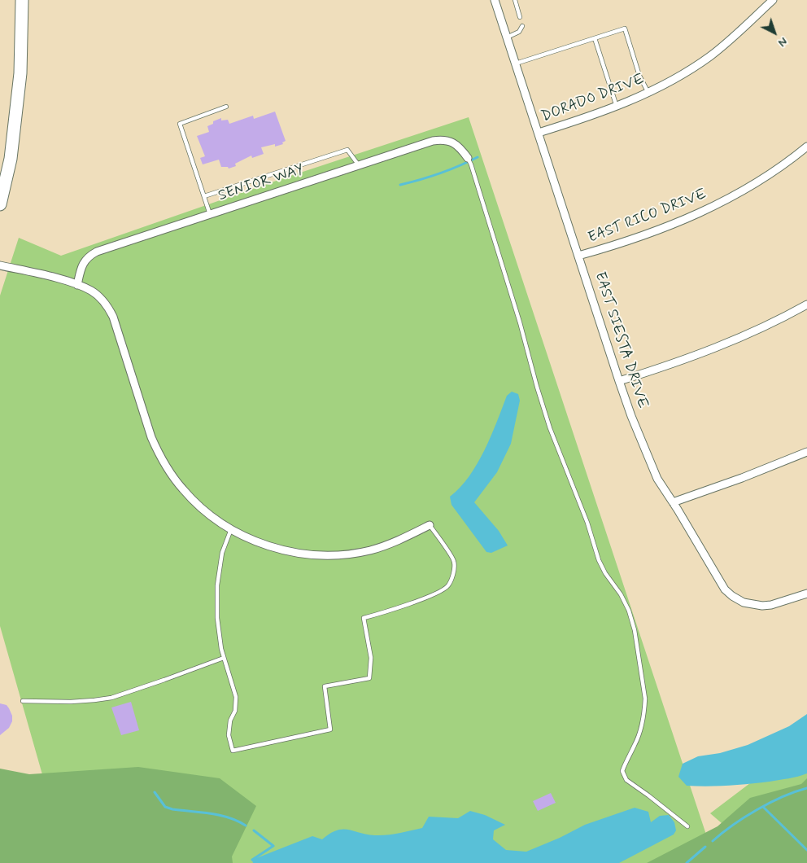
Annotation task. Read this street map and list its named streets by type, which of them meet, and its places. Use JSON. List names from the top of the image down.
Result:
{
  "streets": {
    "street": [
      "DORADO DRIVE",
      "SENIOR WAY",
      "EAST RICO DRIVE",
      "EAST SIESTA DRIVE"
    ]
  },
  "crossings": [
    ["DORADO DRIVE", "EAST SIESTA DRIVE"],
    ["EAST RICO DRIVE", "EAST SIESTA DRIVE"]
  ],
  "north": "bottom right"
}
